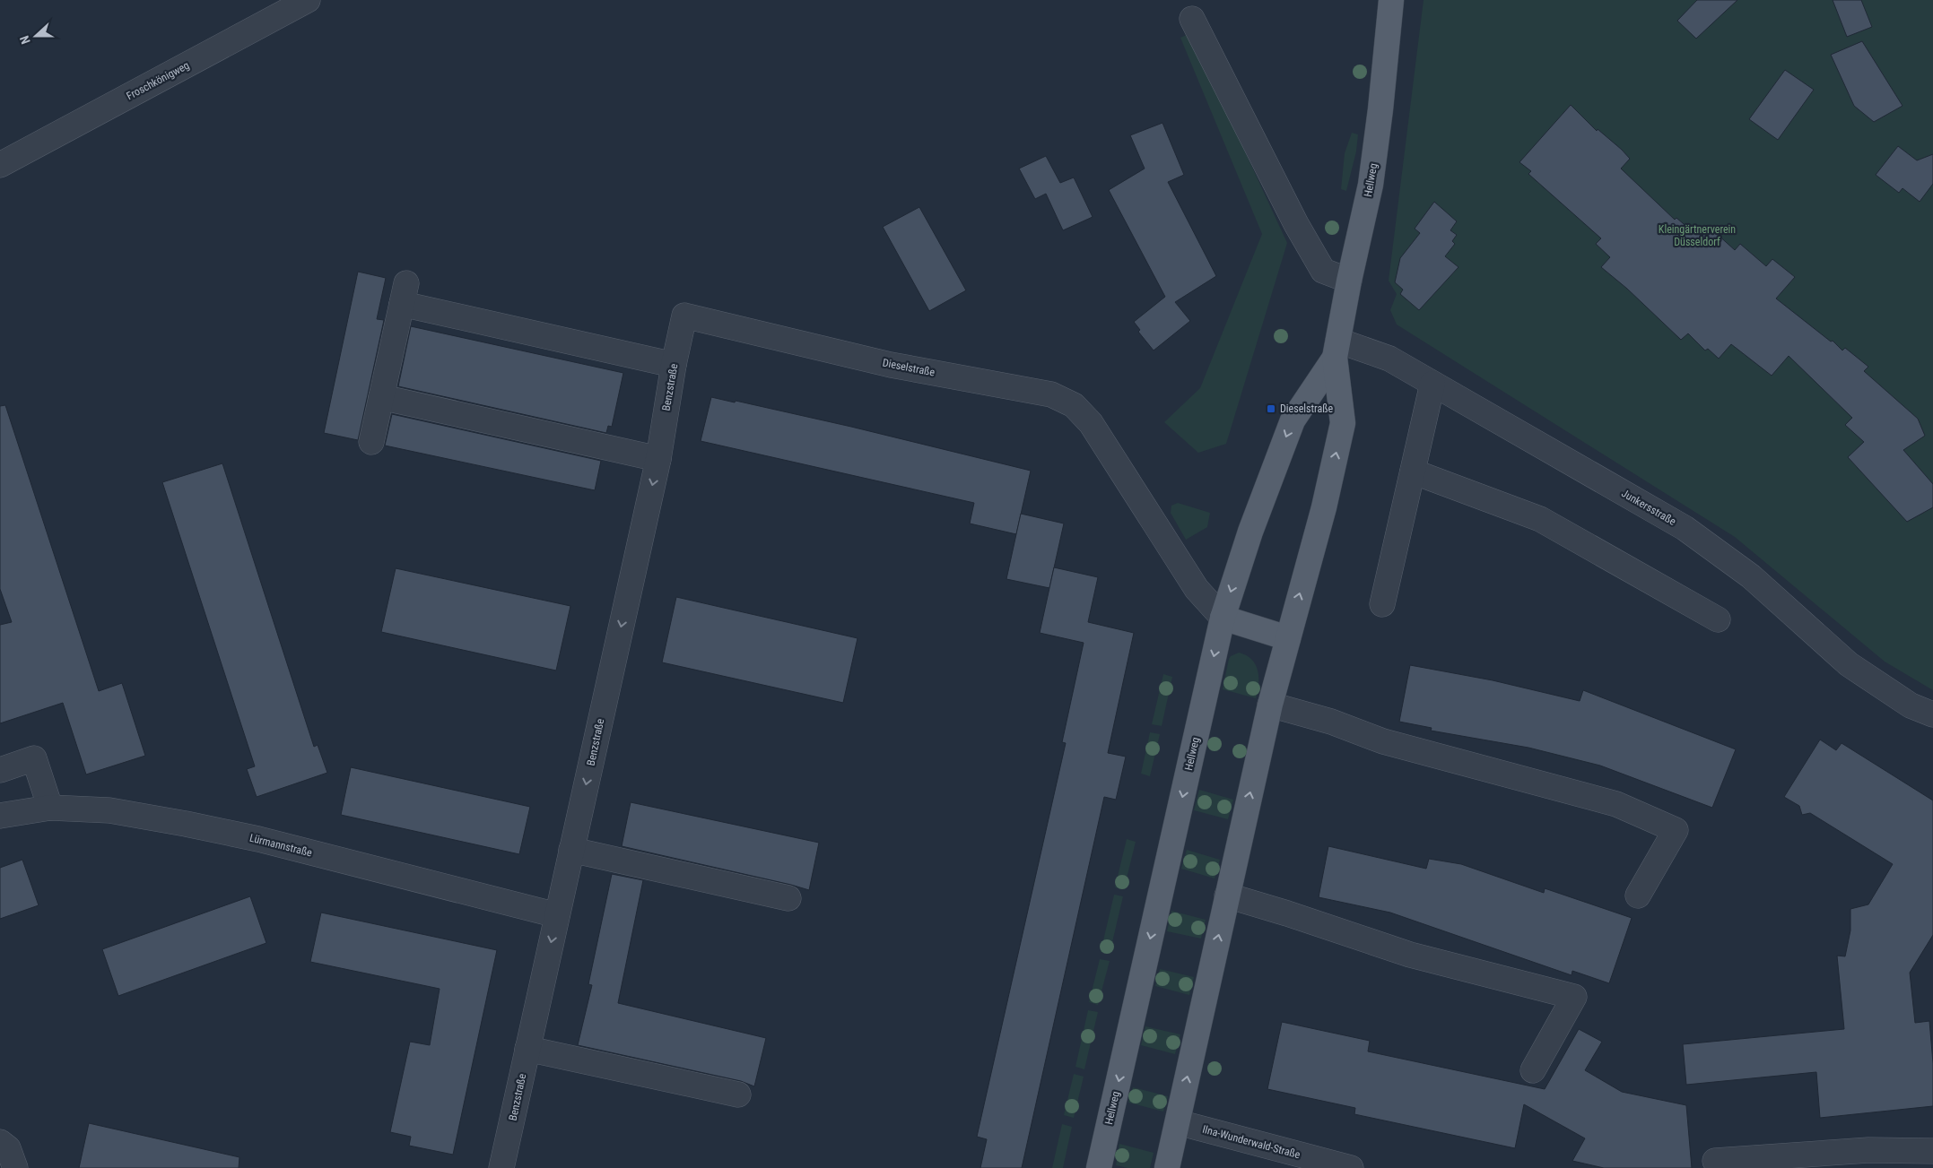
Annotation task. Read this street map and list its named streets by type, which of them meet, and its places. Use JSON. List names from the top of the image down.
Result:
{
  "streets": {
    "main road": ["Hellweg"],
    "street": [
      "Froschkönigweg",
      "Dieselstraße",
      "Benzstraße",
      "Junkersstraße",
      "Lürmannstraße",
      "Ilna-Wunderwald-Straße"
    ]
  },
  "crossings": [
    ["Hellweg", "Dieselstraße"],
    ["Hellweg", "Junkersstraße"],
    ["Hellweg", "Ilna-Wunderwald-Straße"],
    ["Dieselstraße", "Benzstraße"],
    ["Benzstraße", "Lürmannstraße"]
  ],
  "one_way": ["Benzstraße"],
  "parks": ["Kleingärtnerverein Düsseldorf"],
  "places": {
    "transit": ["Dieselstraße"]
  },
  "north": "left"
}
